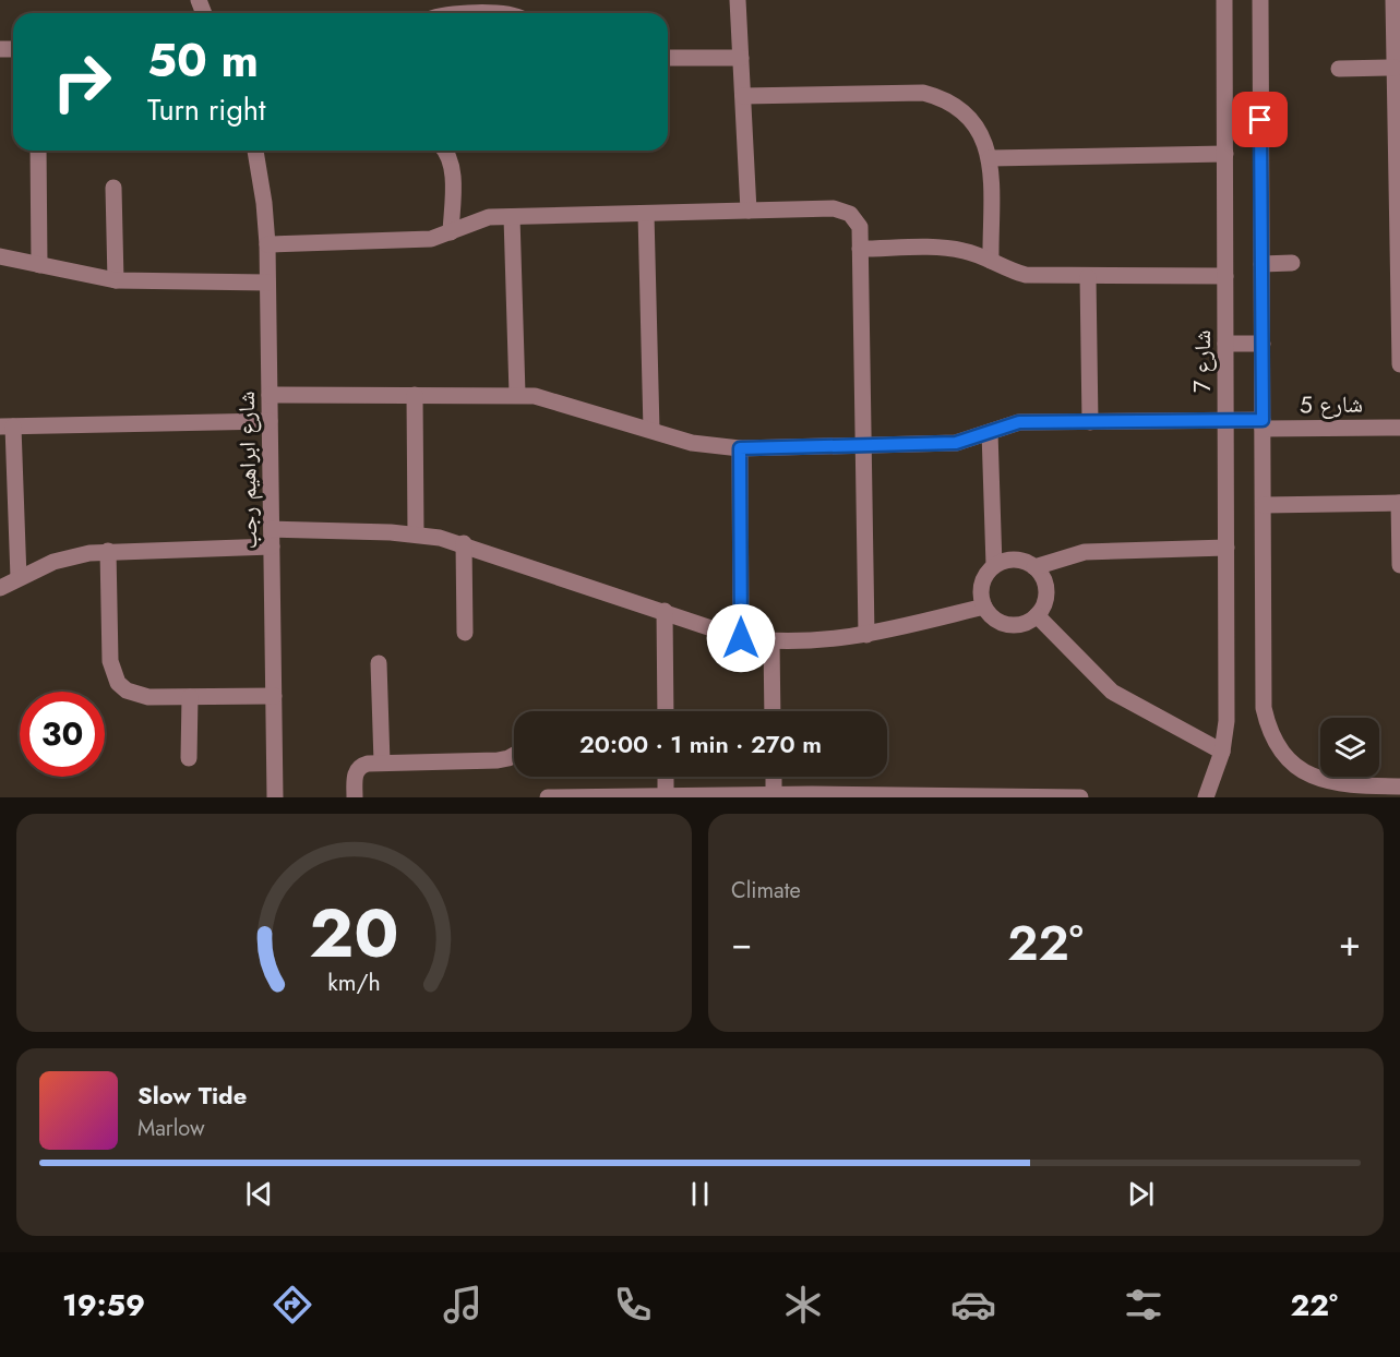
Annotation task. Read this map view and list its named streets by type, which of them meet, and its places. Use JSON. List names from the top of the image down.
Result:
{
  "streets": {
    "street": ["شارع 7", "شارع 5", "شارع ابراهيم رجب"]
  },
  "crossings": [
    ["شارع 7", "شارع 5"],
    ["شارع 5", "شارع ابراهيم رجب"]
  ],
  "page": {
    "turn": ["50 m", "Turn right"],
    "limit": "30",
    "trip": "20:00 · 1 min · 270 m",
    "tile": "Climate",
    "heat": ["−", "22°", "+"],
    "song": ["Slow Tide", "Marlow"],
    "tabs": ["19:59", "22°"],
    "gauge": ["20", "km/h"]
  }
}
